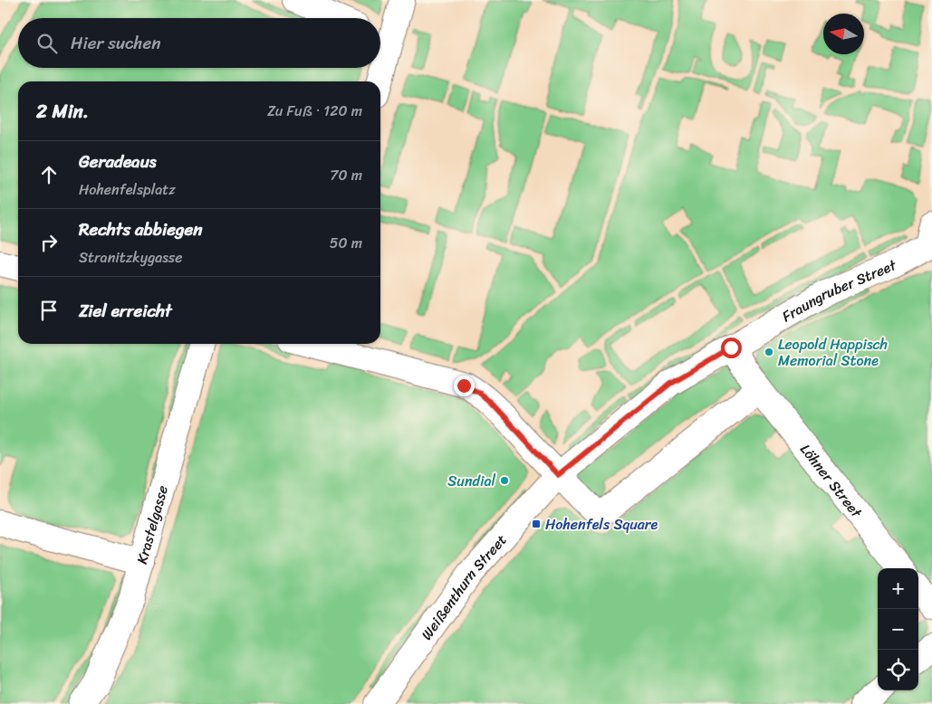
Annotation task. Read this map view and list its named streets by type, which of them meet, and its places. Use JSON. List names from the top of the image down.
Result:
{
  "streets": {
    "street": [
      "Fraungruber Street",
      "Löhner Street",
      "Krastelgasse",
      "Weißenthurn Street"
    ]
  },
  "crossings": [
    ["Fraungruber Street", "Weißenthurn Street"]
  ],
  "places": {
    "other": ["Leopold Happisch Memorial Stone", "Sundial"],
    "transit": ["Hohenfels Square"]
  },
  "north": "left",
  "page": {
    "search": "Hier suchen",
    "heading": ["2 Min.", "Zu Fuß · 120 m"],
    "list": [
      ["Geradeaus", "Hohenfelsplatz", "70 m"],
      ["Rechts abbiegen", "Stranitzkygasse", "50 m"],
      "Ziel erreicht"
    ],
    "map_buttons": ["+", "−"]
  }
}
